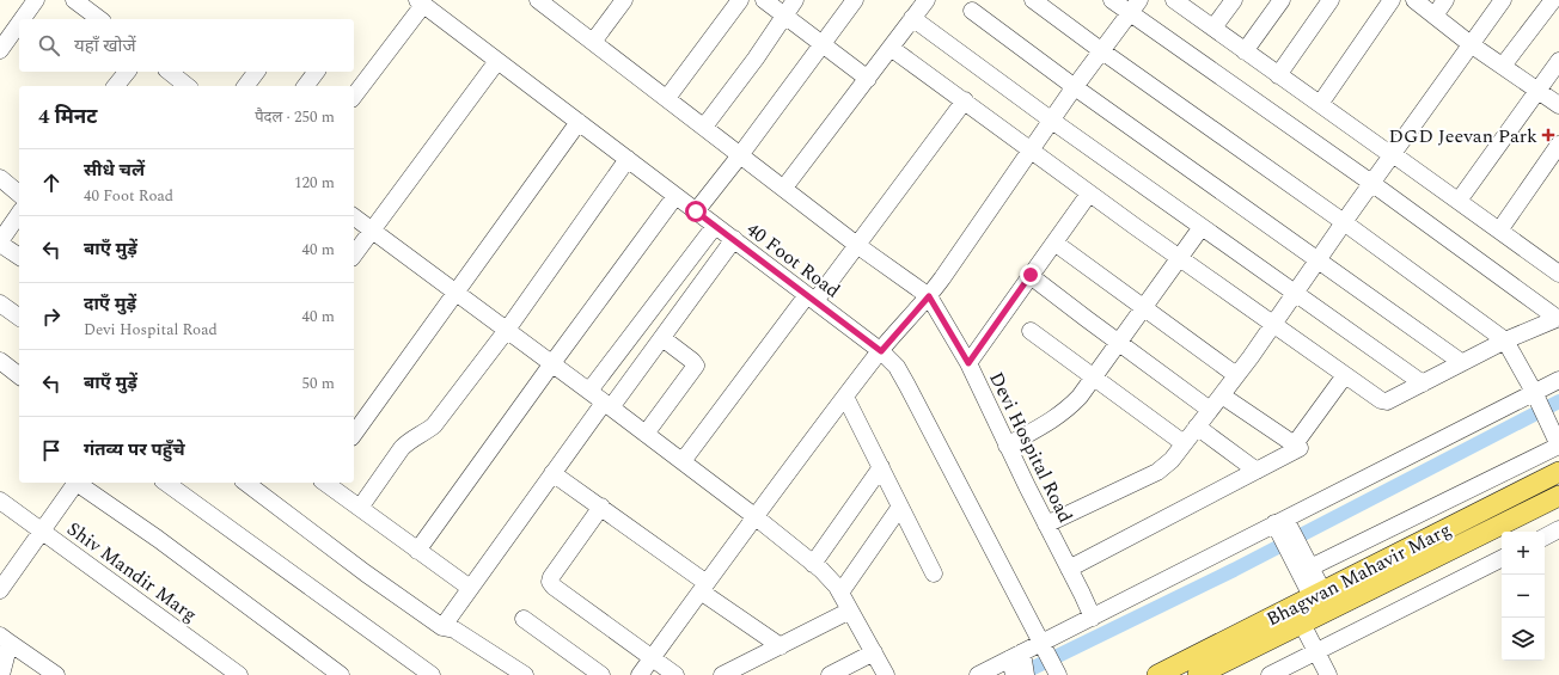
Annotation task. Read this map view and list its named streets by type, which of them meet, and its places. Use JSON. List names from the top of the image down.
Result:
{
  "streets": {
    "main road": ["Bhagwan Mahavir Marg"],
    "street": ["40 Foot Road", "Devi Hospital Road", "Shiv Mandir Marg"]
  },
  "places": {
    "health": ["DGD Jeevan Park"]
  },
  "page": {
    "search": "यहाँ खोजें",
    "heading": ["4 मिनट", "पैदल · 250 m"],
    "list": [
      ["सीधे चलें", "40 Foot Road", "120 m"],
      ["बाएँ मुड़ें", "40 m"],
      ["दाएँ मुड़ें", "Devi Hospital Road", "40 m"],
      ["बाएँ मुड़ें", "50 m"],
      "गंतव्य पर पहुँचे"
    ],
    "map_buttons": ["+", "−"]
  }
}
